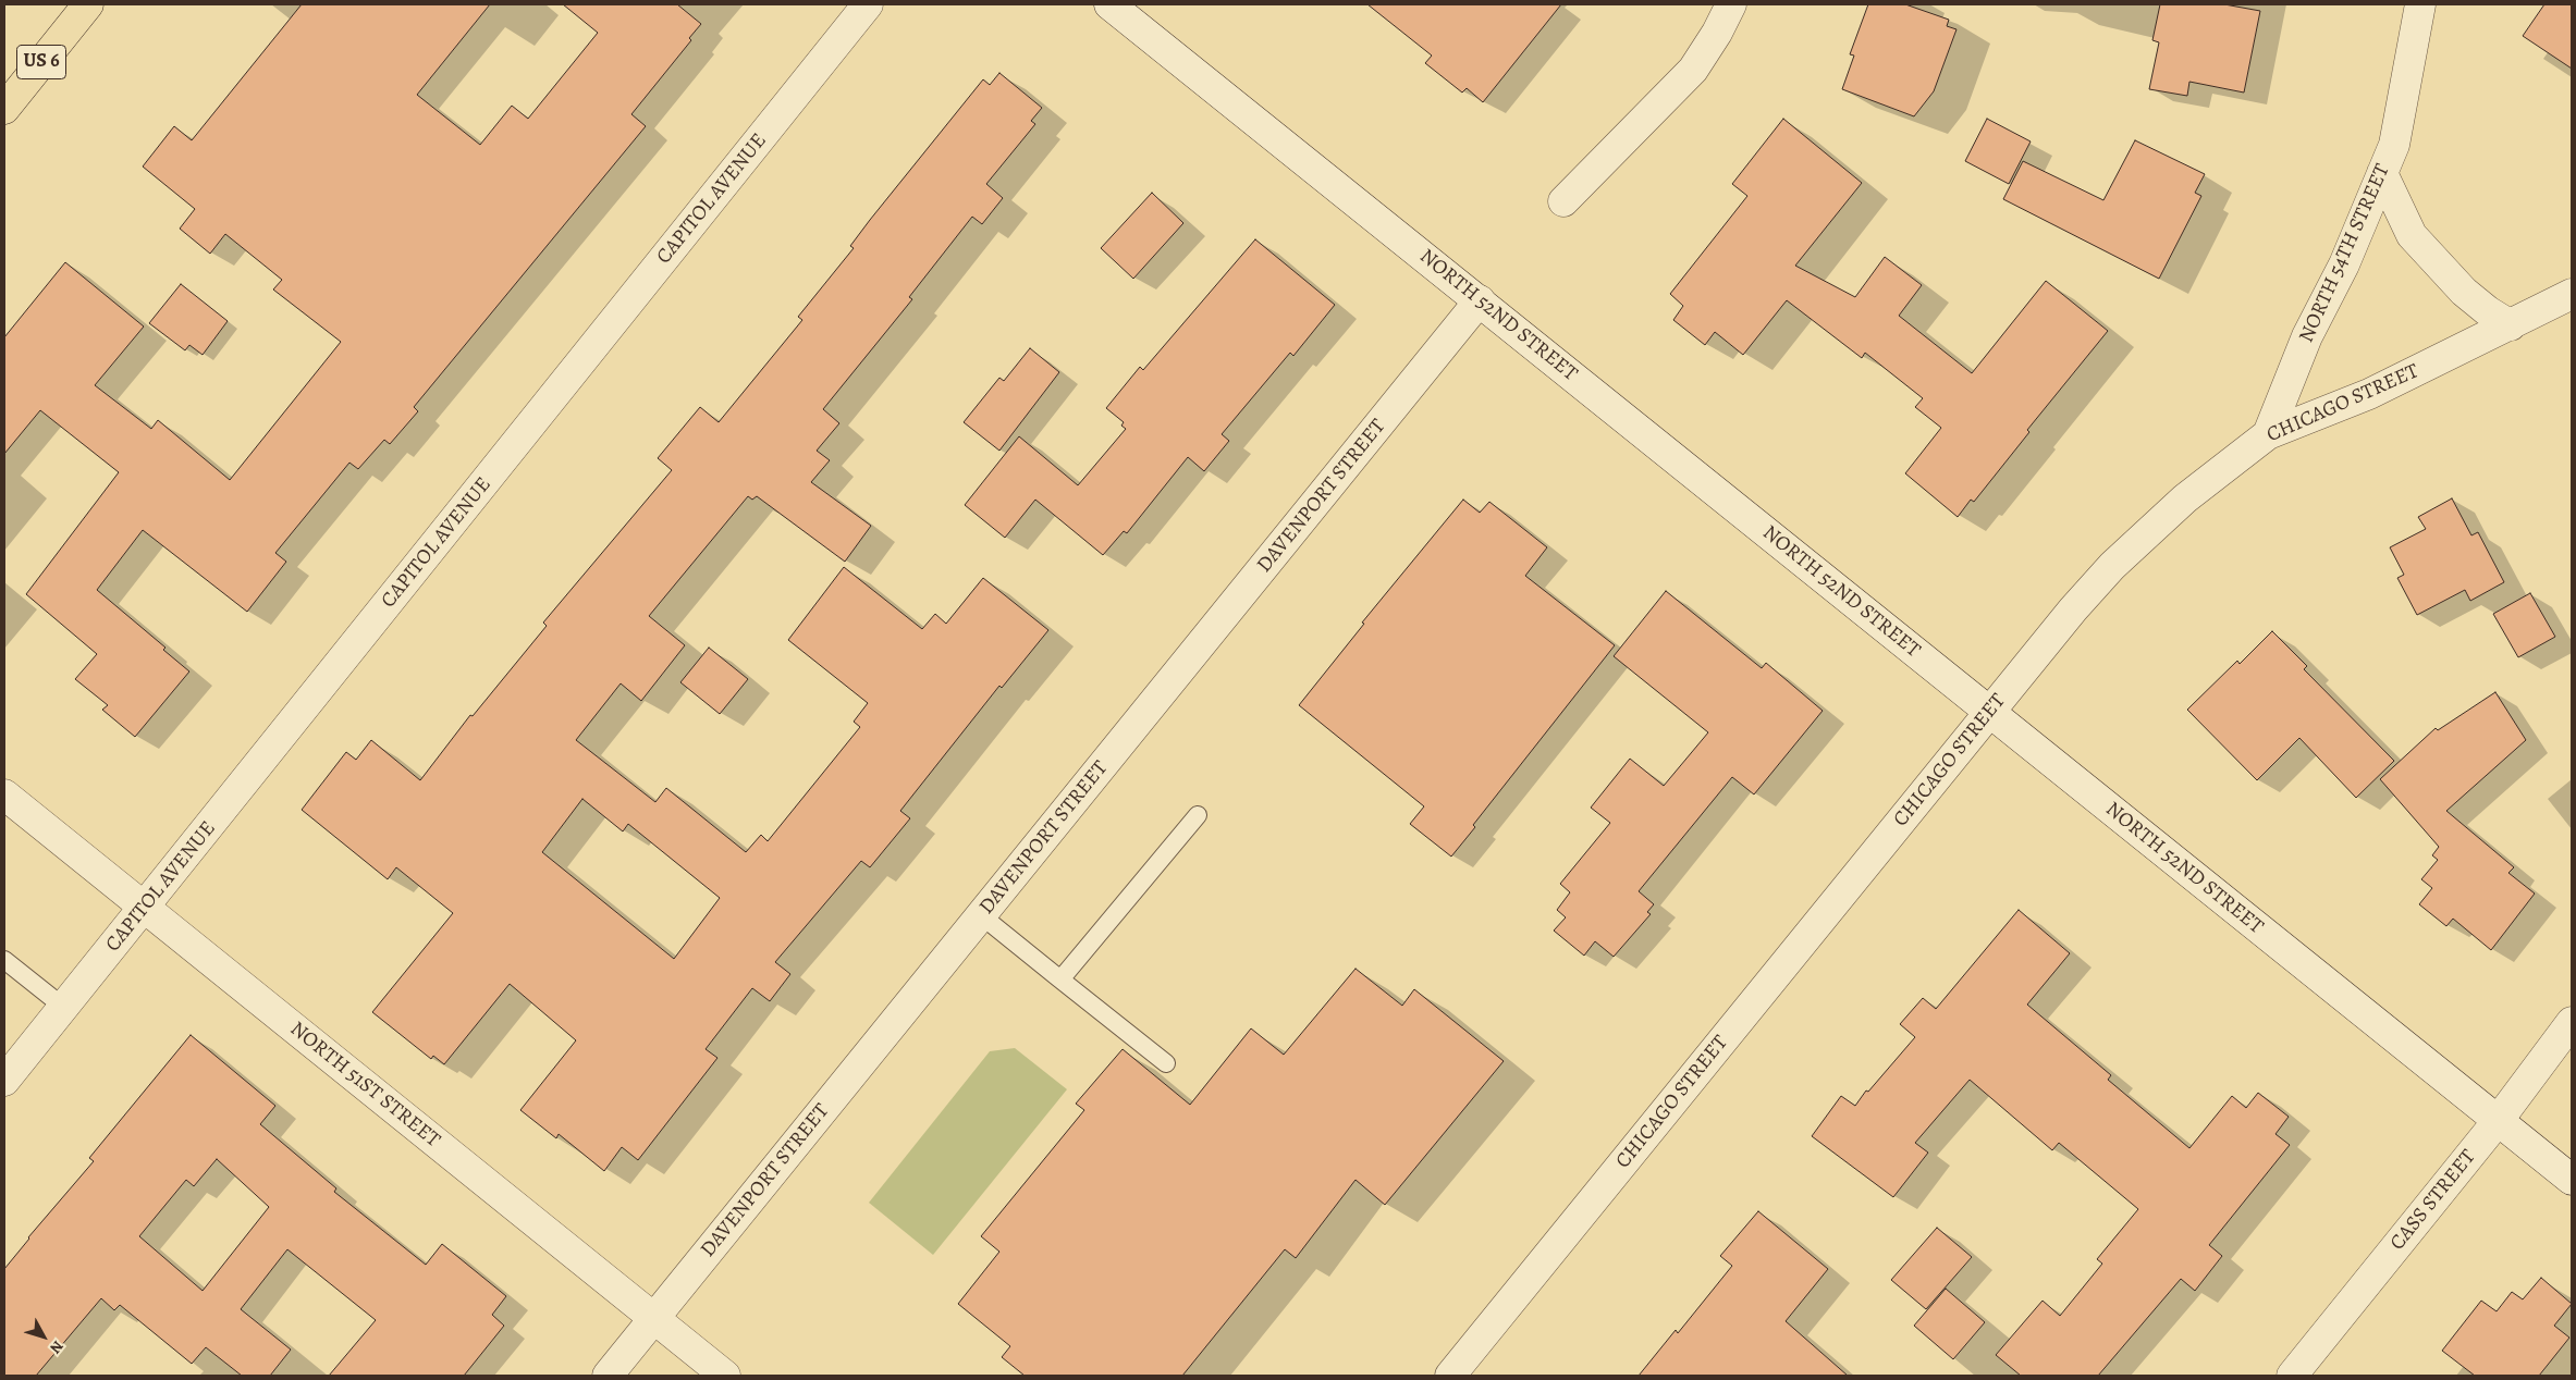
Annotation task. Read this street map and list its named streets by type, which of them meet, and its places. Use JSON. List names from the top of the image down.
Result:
{
  "streets": {
    "highway": ["US 6"],
    "street": [
      "CAPITOL AVENUE",
      "NORTH 54TH STREET",
      "NORTH 52ND STREET",
      "CHICAGO STREET",
      "DAVENPORT STREET",
      "NORTH 51ST STREET",
      "CASS STREET"
    ]
  },
  "crossings": [
    ["CAPITOL AVENUE", "NORTH 51ST STREET"],
    ["NORTH 54TH STREET", "CHICAGO STREET"],
    ["NORTH 52ND STREET", "CHICAGO STREET"],
    ["NORTH 52ND STREET", "DAVENPORT STREET"],
    ["NORTH 52ND STREET", "CASS STREET"],
    ["DAVENPORT STREET", "NORTH 51ST STREET"]
  ],
  "north": "bottom right"
}
